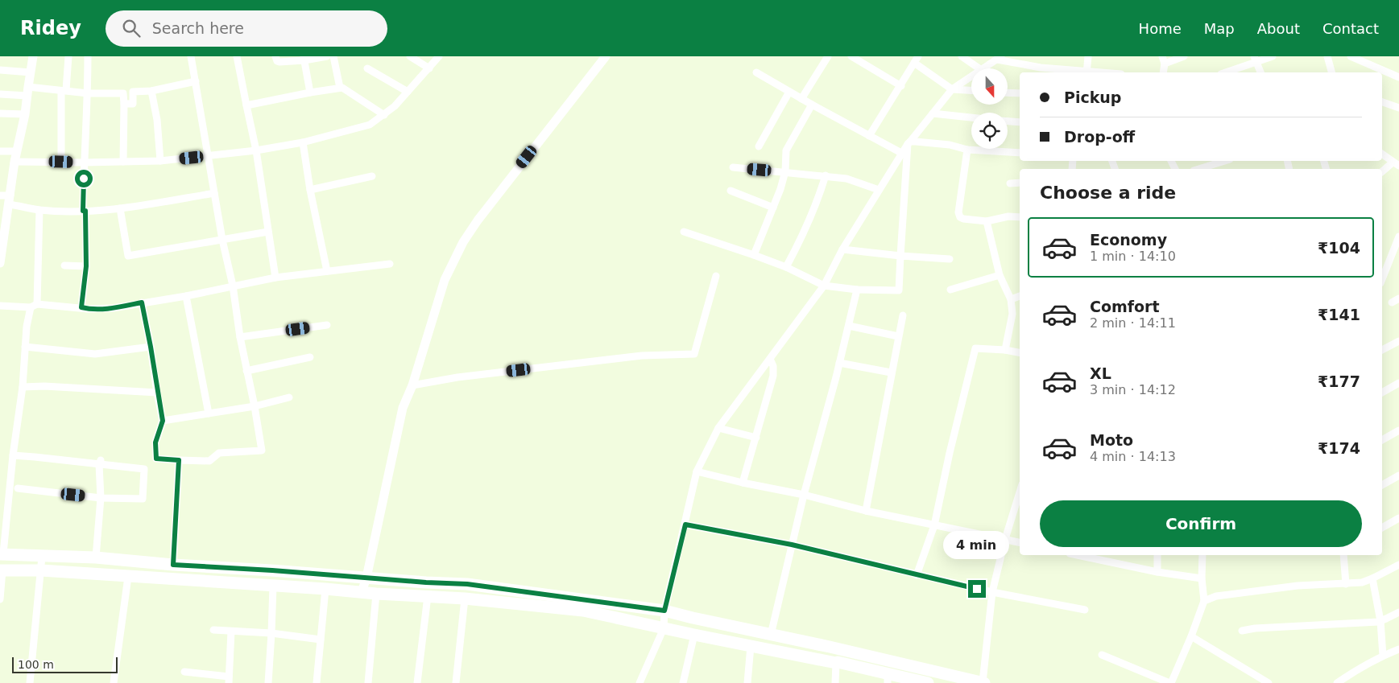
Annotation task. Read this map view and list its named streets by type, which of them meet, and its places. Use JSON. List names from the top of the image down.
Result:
{
  "scale_bar": "100 m",
  "north": "bottom",
  "page": {
    "header": "Ridey",
    "search": "Search here",
    "nav": [
      "Home",
      "Map",
      "About",
      "Contact"
    ],
    "banner": ["Pickup", "Drop-off"],
    "heading": "Choose a ride",
    "list": [
      {
        "name": "Economy",
        "note": "1 min · 14:10",
        "value": "₹104"
      },
      {
        "name": "Comfort",
        "note": "2 min · 14:11",
        "value": "₹141"
      },
      {
        "name": "XL",
        "note": "3 min · 14:12",
        "value": "₹177"
      },
      {
        "name": "Moto",
        "note": "4 min · 14:13",
        "value": "₹174"
      }
    ],
    "buttons": "Confirm",
    "bubble": "4 min",
    "scale": "100 m"
  }
}
